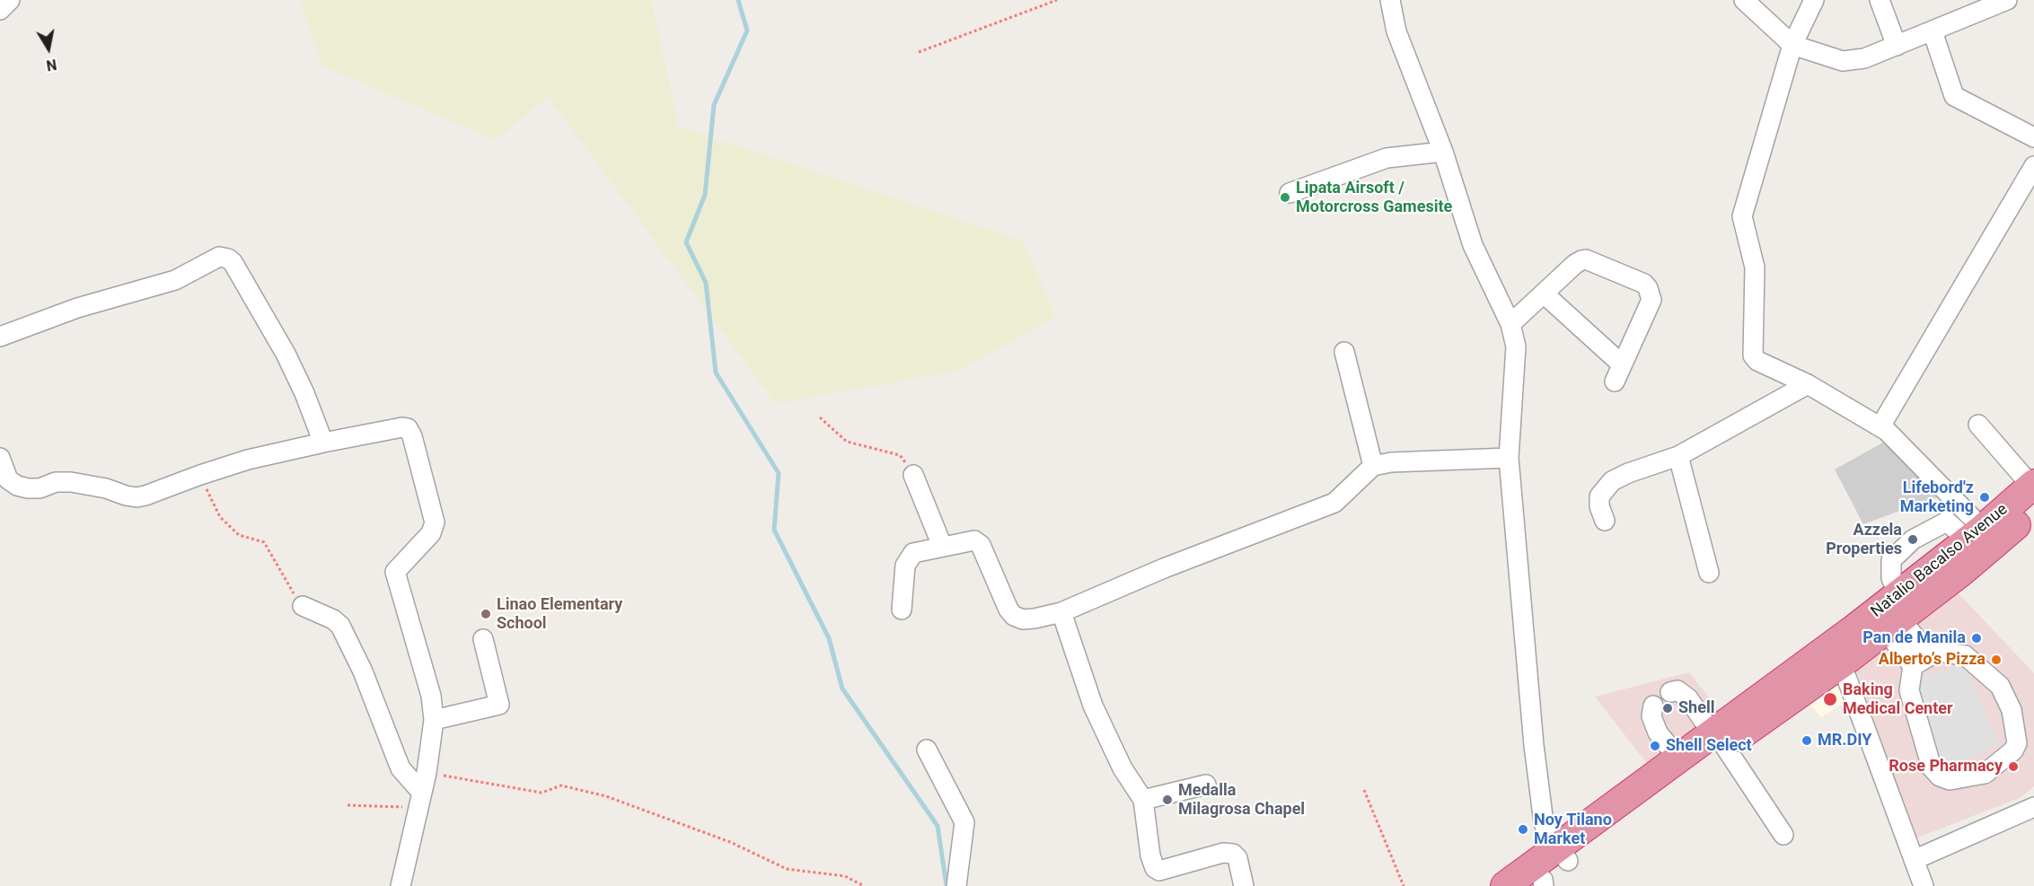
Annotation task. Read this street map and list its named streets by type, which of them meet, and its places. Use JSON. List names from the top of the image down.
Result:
{
  "streets": {
    "highway": ["Natalio Bacalso Avenue"]
  },
  "places": [
    "Lipata Airsoft / Motorcross Gamesite",
    "Lifebord'z Marketing",
    "Azzela Properties",
    "Linao Elementary School",
    "Pan de Manila",
    "Alberto’s Pizza",
    "Baking Medical Center",
    "Shell",
    "MR.DIY",
    "Shell Select",
    "Rose Pharmacy",
    "Medalla Milagrosa Chapel",
    "Noy Tilano Market"
  ],
  "north": "bottom"
}
